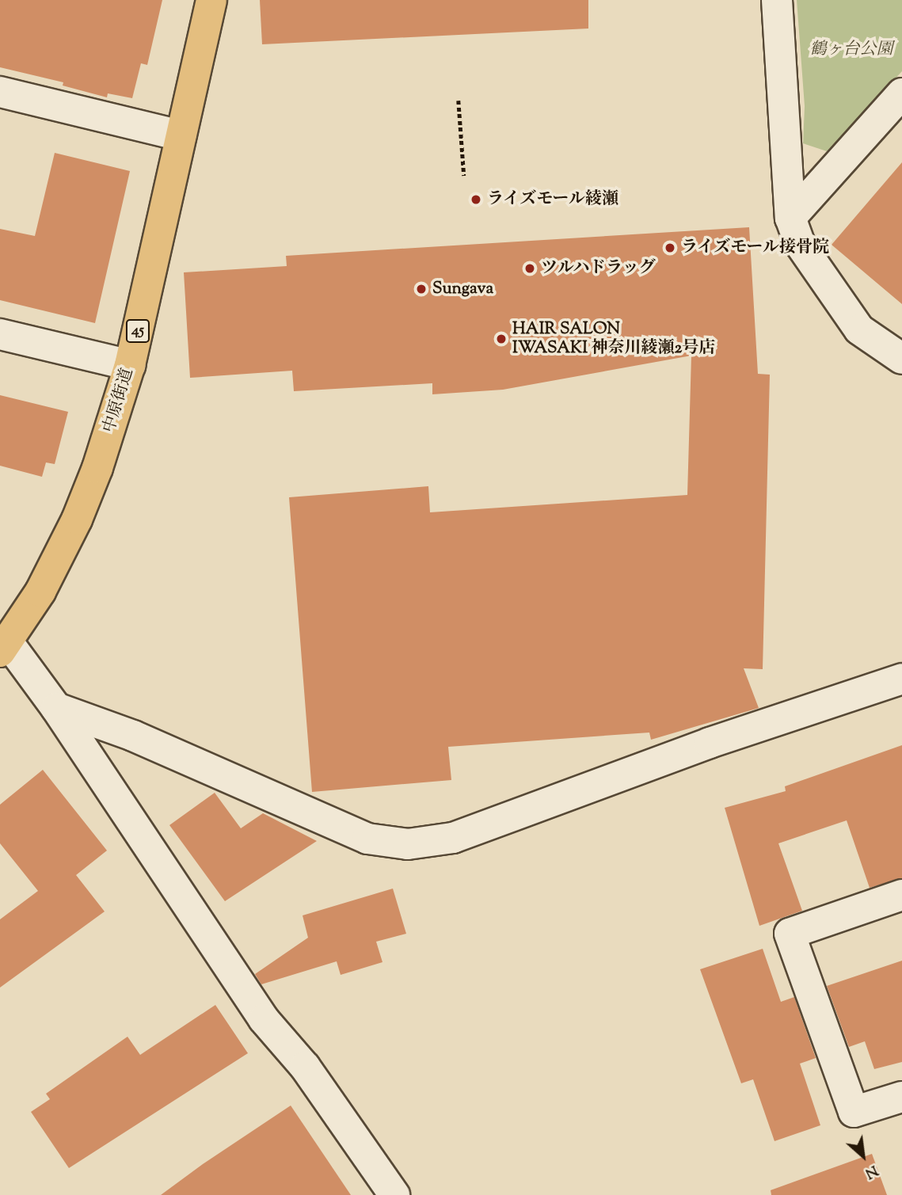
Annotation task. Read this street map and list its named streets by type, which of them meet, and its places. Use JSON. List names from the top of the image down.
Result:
{
  "streets": {
    "main road": ["45", "中原街道"]
  },
  "parks": ["鶴ヶ台公園"],
  "places": [
    "ライズモール綾瀬",
    "ライズモール接骨院",
    "ツルハドラッグ",
    "Sungava",
    "HAIR SALON IWASAKI 神奈川綾瀬2号店"
  ],
  "north": "bottom right"
}
